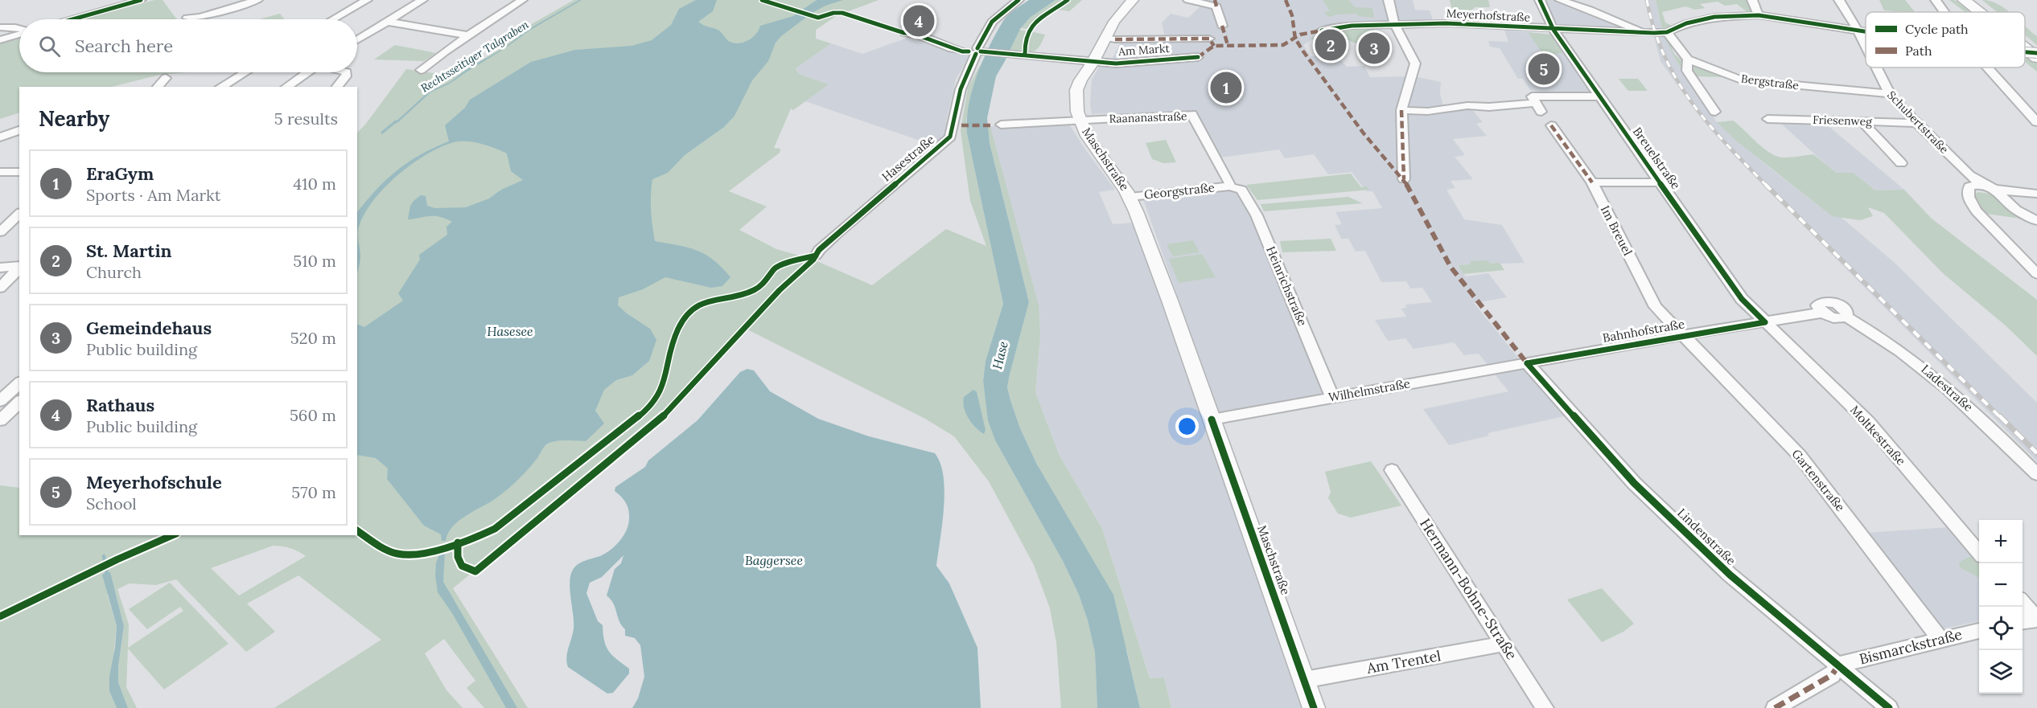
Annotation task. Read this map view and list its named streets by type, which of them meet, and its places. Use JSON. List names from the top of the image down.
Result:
{
  "streets": {
    "main road": ["Maschstraße"],
    "street": [
      "Meyerhofstraße",
      "Am Markt",
      "Bergstraße",
      "Raananastraße",
      "Friesenweg",
      "Schubertstraße",
      "Hasestraße",
      "Breuelstraße",
      "Georgstraße",
      "Im Breuel",
      "Heinrichstraße",
      "Bahnhofstraße",
      "Ladestraße",
      "Wilhelmstraße",
      "Moltkestraße",
      "Gartenstraße",
      "Lindenstraße",
      "Hermann-Bohne-Straße",
      "Bismarckstraße",
      "Am Trentel"
    ]
  },
  "crossings": [
    ["Meyerhofstraße", "Breuelstraße"],
    ["Am Markt", "Hasestraße"],
    ["Am Markt", "Maschstraße"],
    ["Bergstraße", "Schubertstraße"],
    ["Raananastraße", "Maschstraße"],
    ["Raananastraße", "Georgstraße"],
    ["Raananastraße", "Heinrichstraße"],
    ["Friesenweg", "Schubertstraße"],
    ["Breuelstraße", "Bahnhofstraße"],
    ["Breuelstraße", "Moltkestraße"],
    ["Maschstraße", "Georgstraße"],
    ["Maschstraße", "Wilhelmstraße"],
    ["Maschstraße", "Am Trentel"],
    ["Georgstraße", "Heinrichstraße"],
    ["Im Breuel", "Bahnhofstraße"],
    ["Im Breuel", "Gartenstraße"],
    ["Heinrichstraße", "Wilhelmstraße"],
    ["Bahnhofstraße", "Ladestraße"],
    ["Bahnhofstraße", "Wilhelmstraße"],
    ["Bahnhofstraße", "Moltkestraße"],
    ["Bahnhofstraße", "Gartenstraße"],
    ["Bahnhofstraße", "Lindenstraße"],
    ["Wilhelmstraße", "Lindenstraße"],
    ["Gartenstraße", "Bismarckstraße"],
    ["Lindenstraße", "Bismarckstraße"],
    ["Hermann-Bohne-Straße", "Am Trentel"]
  ],
  "water": [
    "Rechtsseitiger Talgraben",
    "Hasesee",
    "Hase",
    "Baggersee"
  ],
  "legend": ["Cycle path", "Path"],
  "page": {
    "pins": [
      "4",
      "2",
      "3",
      "5",
      "1"
    ],
    "search": "Search here",
    "heading": ["Nearby", "5 results"],
    "list": [
      {
        "mark": "1",
        "name": "EraGym",
        "note": "Sports · Am Markt",
        "value": "410 m"
      },
      {
        "mark": "2",
        "name": "St. Martin",
        "note": "Church",
        "value": "510 m"
      },
      {
        "mark": "3",
        "name": "Gemeindehaus",
        "note": "Public building",
        "value": "520 m"
      },
      {
        "mark": "4",
        "name": "Rathaus",
        "note": "Public building",
        "value": "560 m"
      },
      {
        "mark": "5",
        "name": "Meyerhofschule",
        "note": "School",
        "value": "570 m"
      }
    ],
    "map_buttons": ["+", "−"]
  }
}
